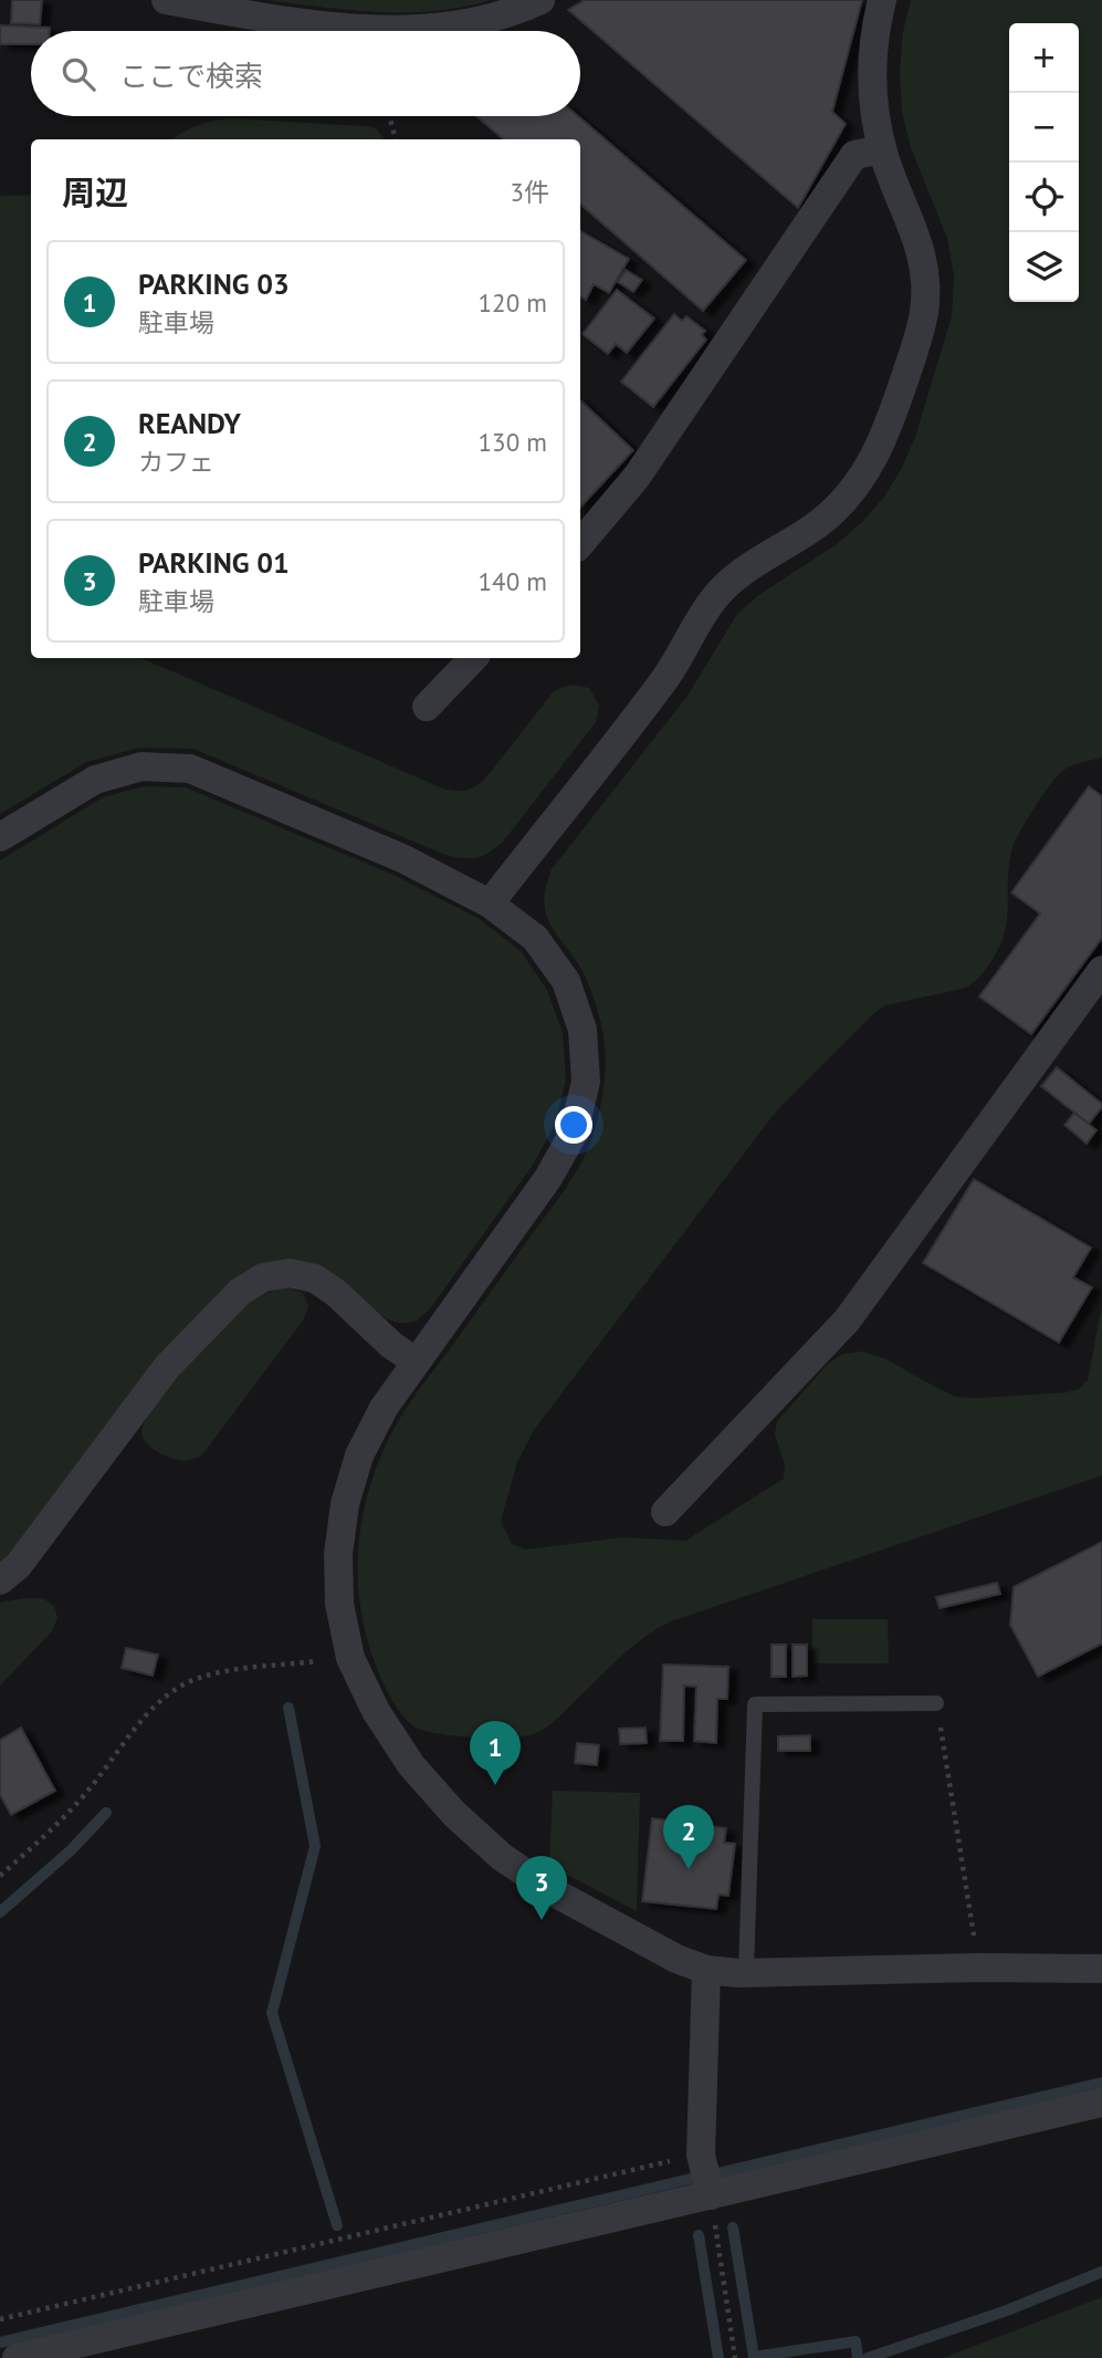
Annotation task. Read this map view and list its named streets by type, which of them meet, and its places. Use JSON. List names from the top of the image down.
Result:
{
  "page": {
    "map_buttons": ["+", "−"],
    "search": "ここで検索",
    "heading": ["周辺", "3件"],
    "list": [
      {
        "mark": "1",
        "name": "PARKING 03",
        "note": "駐車場",
        "value": "120 m"
      },
      {
        "mark": "2",
        "name": "REANDY",
        "note": "カフェ",
        "value": "130 m"
      },
      {
        "mark": "3",
        "name": "PARKING 01",
        "note": "駐車場",
        "value": "140 m"
      }
    ],
    "pins": ["1", "2", "3"]
  }
}
